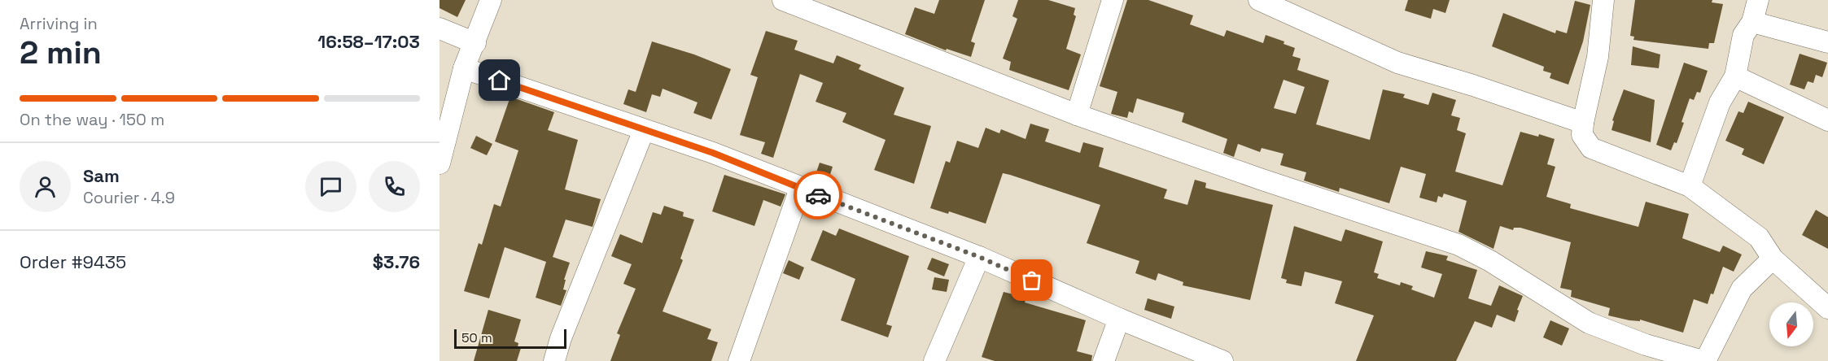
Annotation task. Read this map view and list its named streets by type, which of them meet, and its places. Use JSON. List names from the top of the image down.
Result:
{
  "scale_bar": "50 m",
  "north": "bottom",
  "page": {
    "heading": ["2 min", "Arriving in", "16:58–17:03"],
    "panel": [
      "Sam",
      "Courier · 4.9",
      "Order #9435",
      "$3.76"
    ],
    "bar": "On the way · 150 m",
    "scale": "50 m"
  }
}
